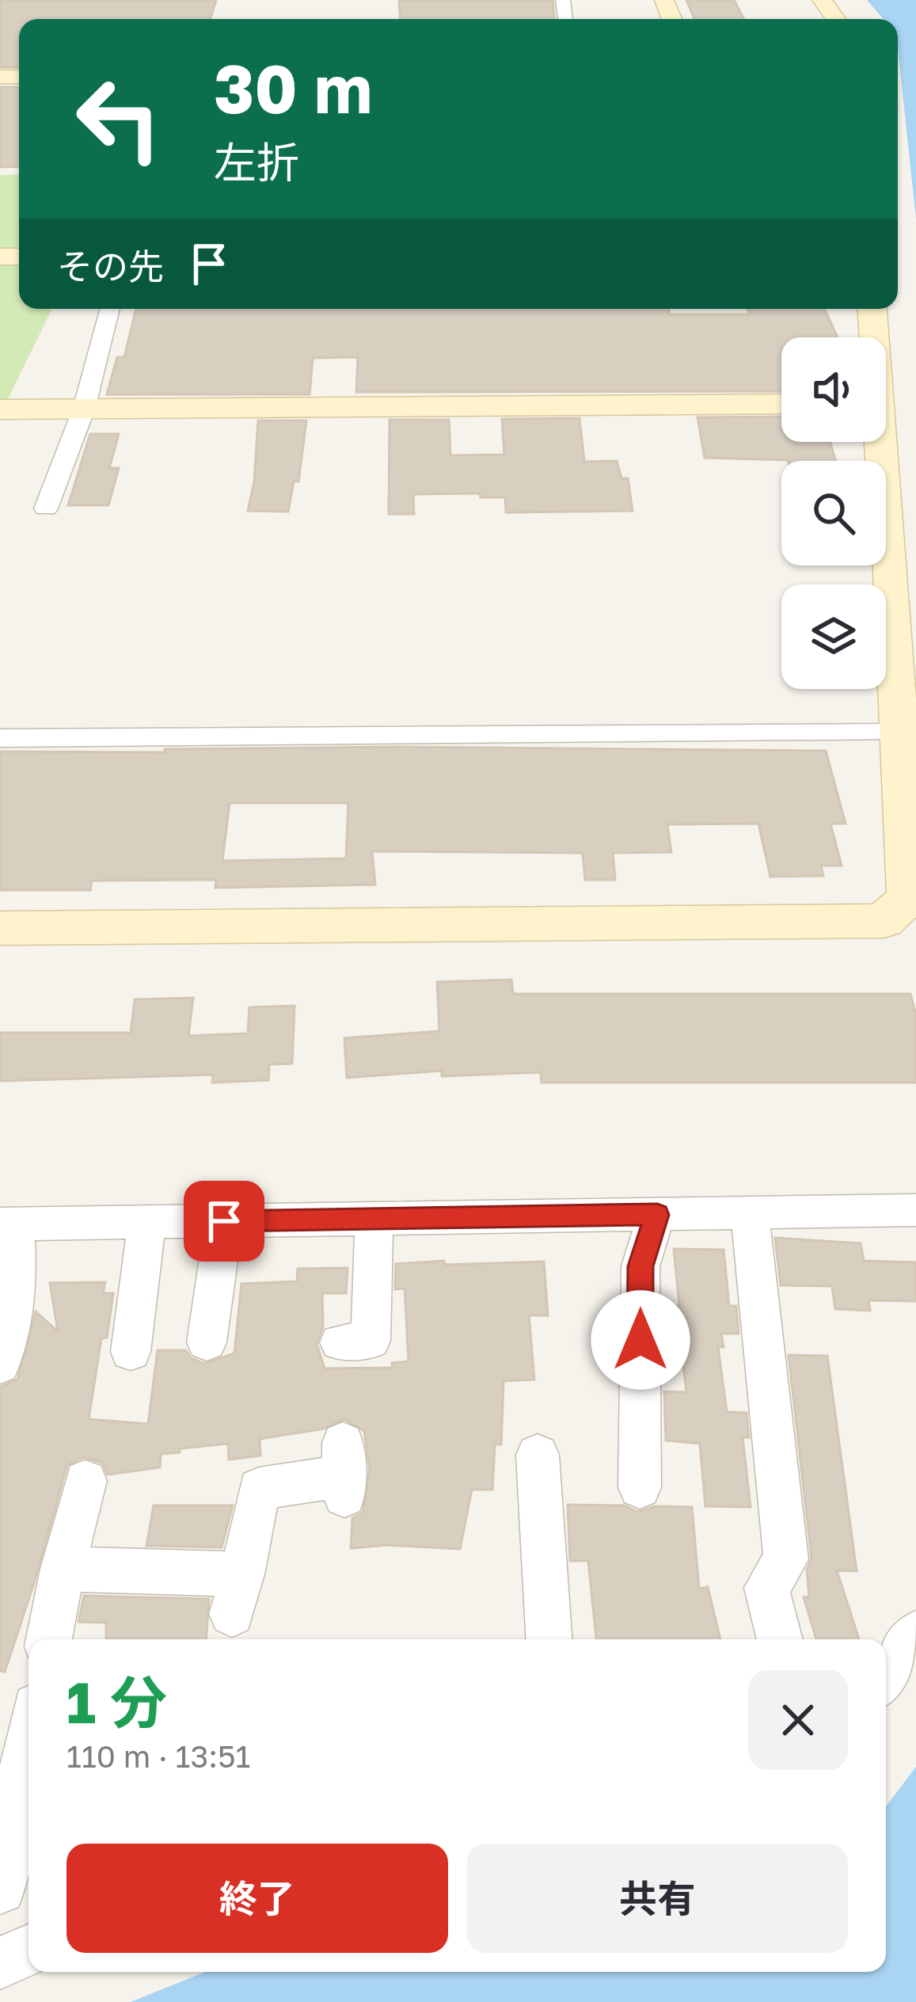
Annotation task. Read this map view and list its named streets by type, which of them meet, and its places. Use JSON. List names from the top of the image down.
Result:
{
  "page": {
    "turn": ["30 m", "左折"],
    "then": "その先",
    "heading": ["1 分", "110 m · 13:51"],
    "buttons": ["終了", "共有"]
  }
}
